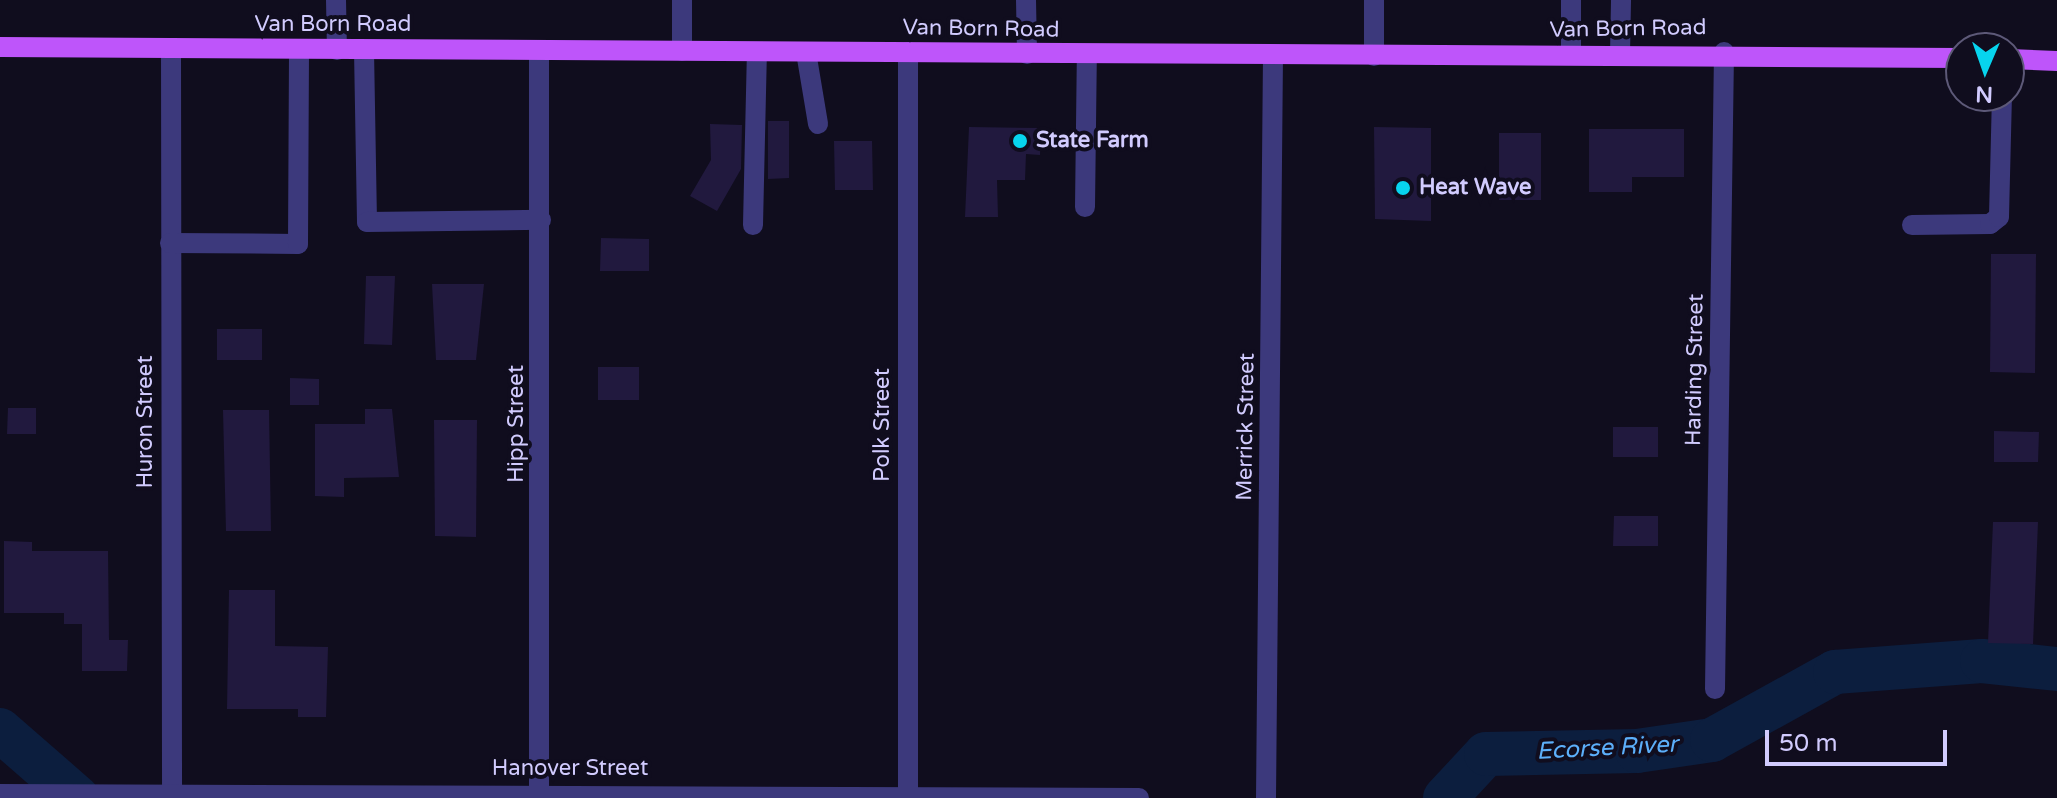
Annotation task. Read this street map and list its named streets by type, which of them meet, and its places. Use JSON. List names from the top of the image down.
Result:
{
  "streets": {
    "main road": ["Van Born Road"],
    "street": [
      "Harding Street",
      "Huron Street",
      "Hipp Street",
      "Polk Street",
      "Merrick Street",
      "Hanover Street"
    ]
  },
  "crossings": [
    ["Van Born Road", "Harding Street"],
    ["Van Born Road", "Huron Street"],
    ["Van Born Road", "Hipp Street"],
    ["Van Born Road", "Polk Street"],
    ["Van Born Road", "Merrick Street"],
    ["Huron Street", "Hanover Street"],
    ["Hipp Street", "Hanover Street"],
    ["Polk Street", "Hanover Street"]
  ],
  "water": ["Ecorse River"],
  "places": ["State Farm", "Heat Wave"],
  "scale_bar": "50 m",
  "north": "bottom"
}
